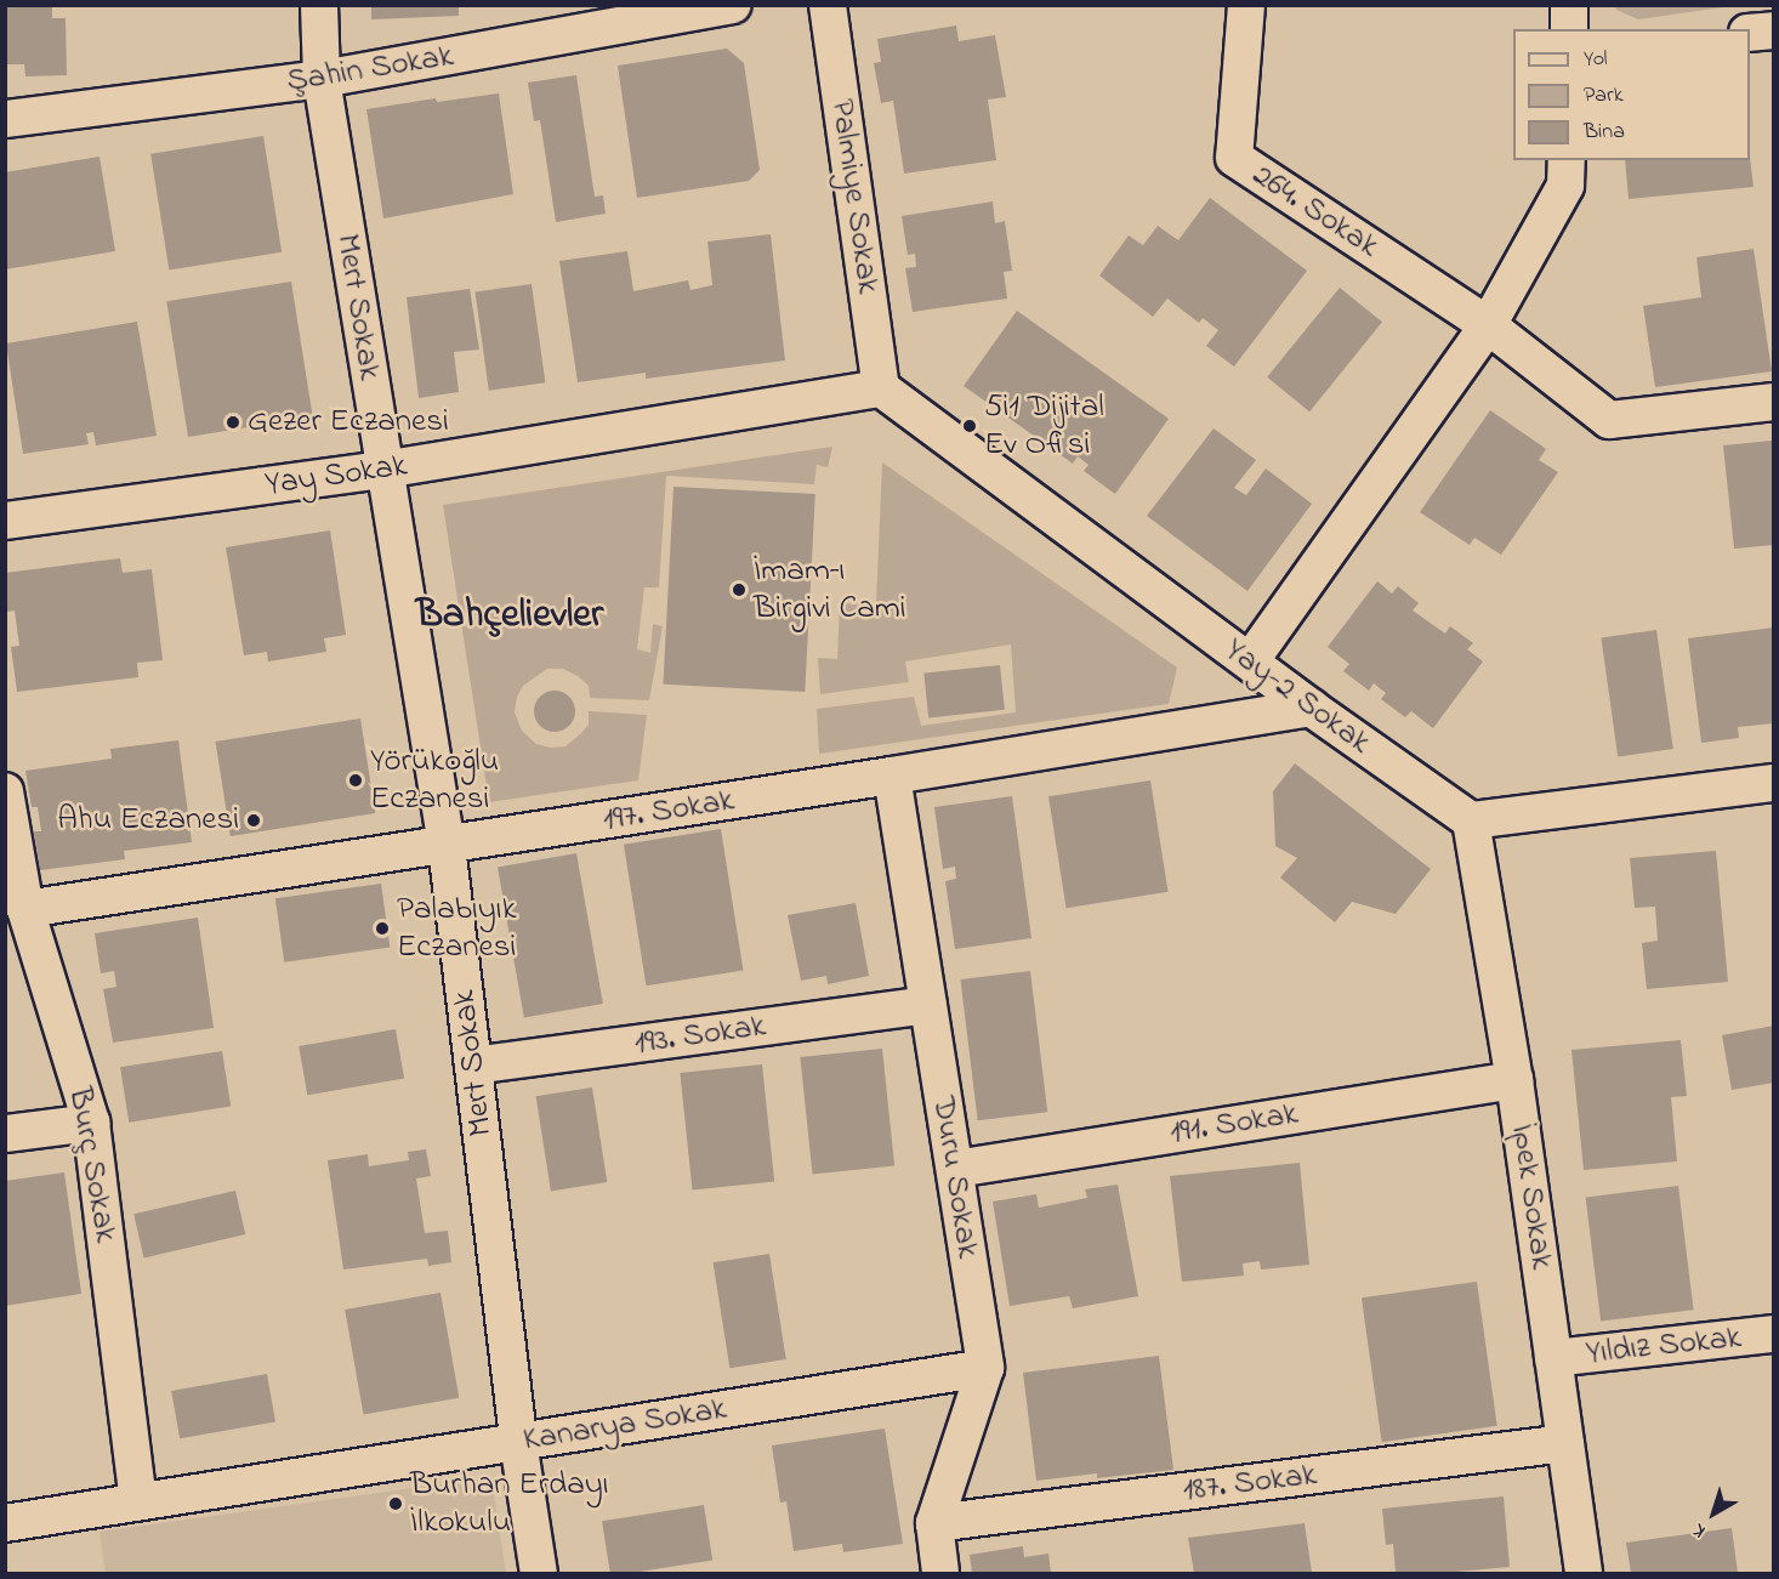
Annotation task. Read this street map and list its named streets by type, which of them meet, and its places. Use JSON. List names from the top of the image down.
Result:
{
  "streets": {
    "street": [
      "Şahin Sokak",
      "Palmiye Sokak",
      "264. Sokak",
      "Mert Sokak",
      "Yay Sokak",
      "Yay-2 Sokak",
      "197. Sokak",
      "193. Sokak",
      "191. Sokak",
      "Burç Sokak",
      "Duru Sokak",
      "İpek Sokak",
      "Yıldız Sokak",
      "Kanarya Sokak",
      "187. Sokak"
    ]
  },
  "crossings": [
    ["Şahin Sokak", "Mert Sokak"],
    ["Palmiye Sokak", "Yay Sokak"],
    ["Palmiye Sokak", "Yay-2 Sokak"],
    ["Mert Sokak", "Yay Sokak"],
    ["Mert Sokak", "197. Sokak"],
    ["Mert Sokak", "193. Sokak"],
    ["Mert Sokak", "Kanarya Sokak"],
    ["Yay Sokak", "Yay-2 Sokak"],
    ["Yay-2 Sokak", "197. Sokak"],
    ["Yay-2 Sokak", "İpek Sokak"],
    ["197. Sokak", "Burç Sokak"],
    ["197. Sokak", "Duru Sokak"],
    ["193. Sokak", "Duru Sokak"],
    ["191. Sokak", "Duru Sokak"],
    ["191. Sokak", "İpek Sokak"],
    ["Burç Sokak", "Kanarya Sokak"],
    ["Duru Sokak", "Kanarya Sokak"],
    ["Duru Sokak", "187. Sokak"],
    ["İpek Sokak", "Yıldız Sokak"],
    ["İpek Sokak", "187. Sokak"]
  ],
  "districts": ["Bahçelievler"],
  "places": [
    "Gezer Eczanesi",
    "5i1 Dijital Ev Ofisi",
    "İmam–ı Birgivi Cami",
    "Yörükoğlu Eczanesi",
    "Ahu Eczanesi",
    "Palabıyık Eczanesi",
    "Burhan Erdayı İlkokulu"
  ],
  "legend": ["Yol", "Park", "Bina"],
  "north": "bottom left"
}
